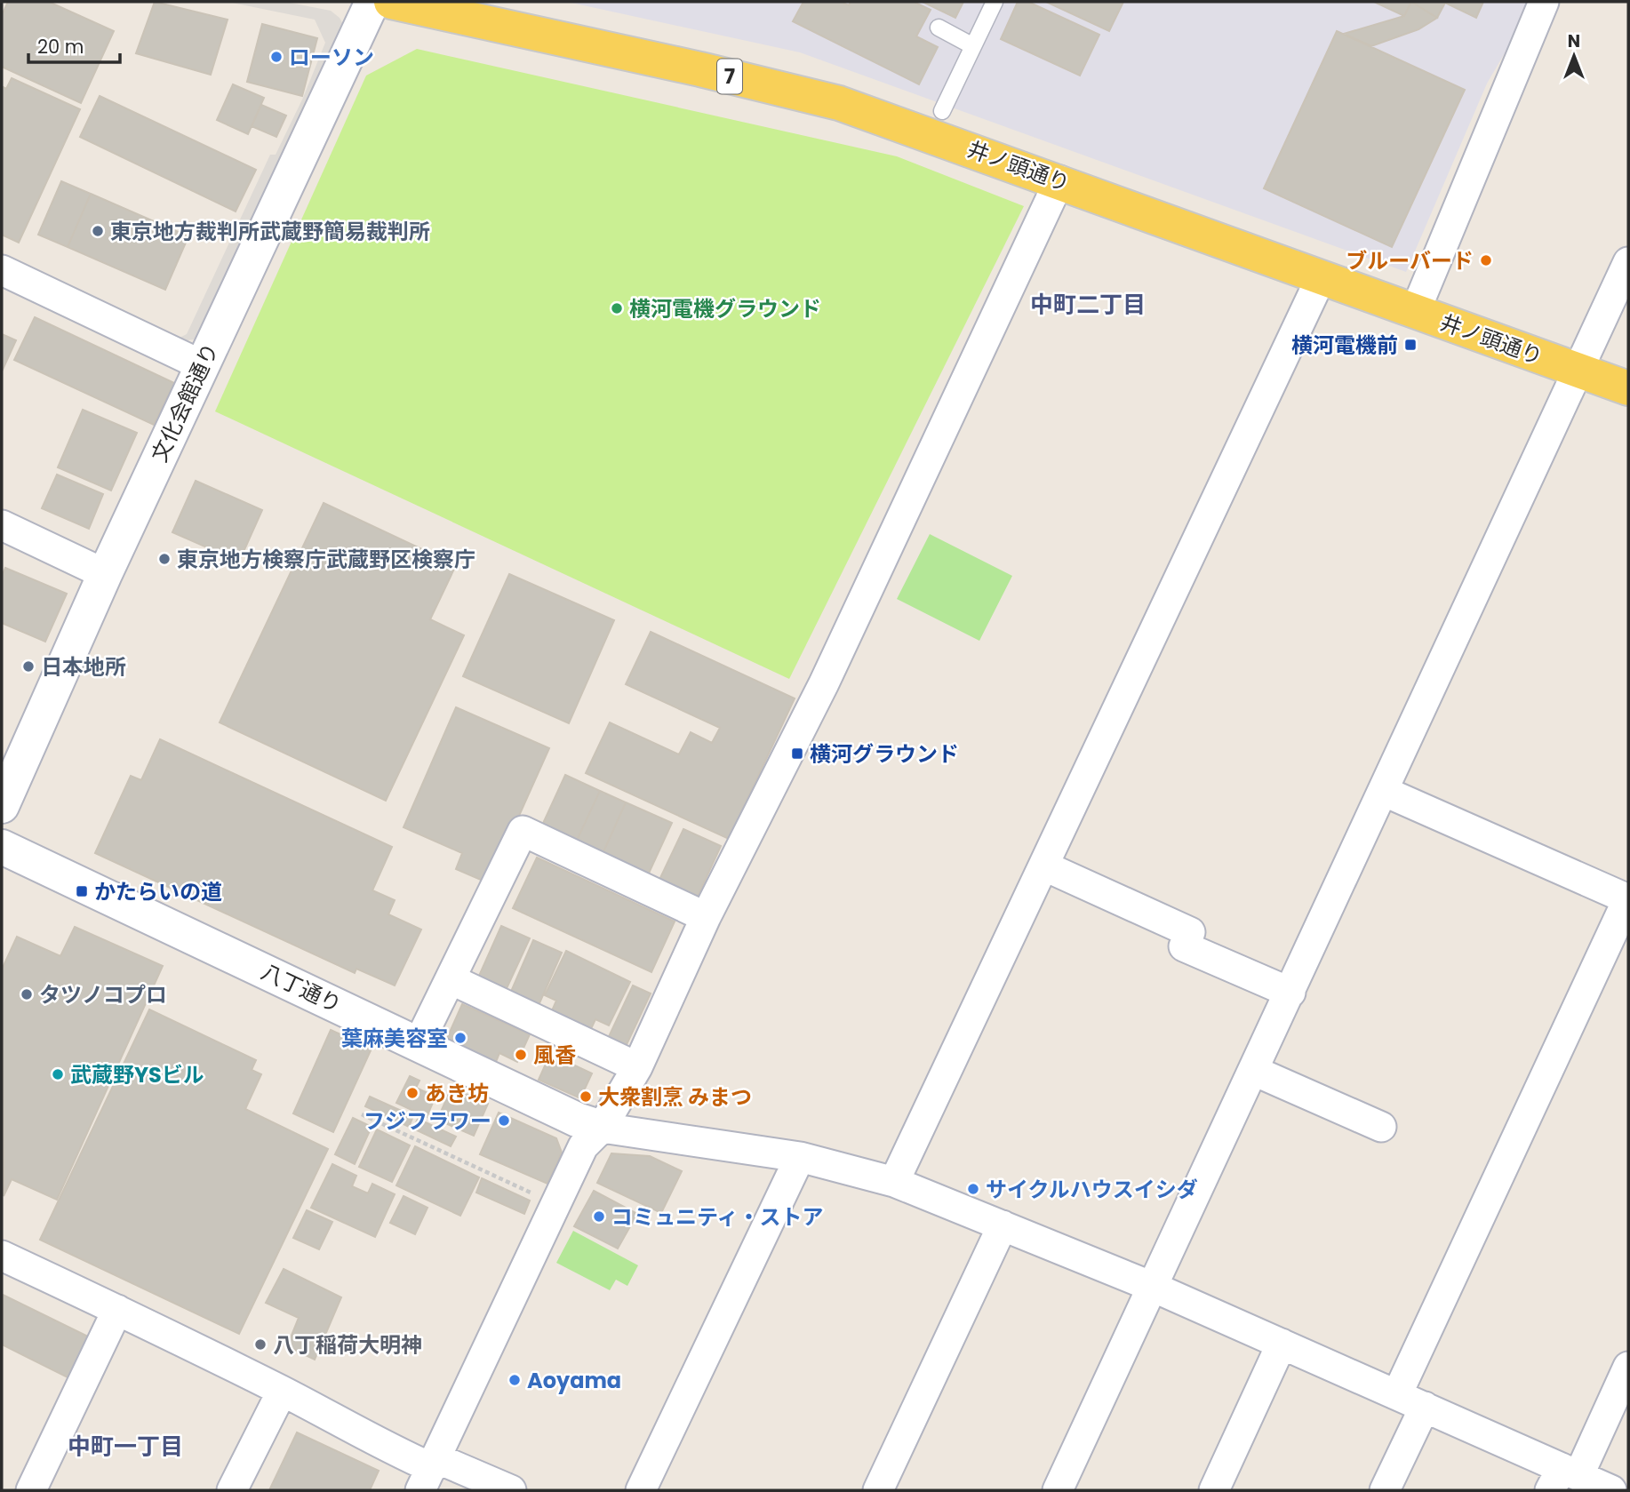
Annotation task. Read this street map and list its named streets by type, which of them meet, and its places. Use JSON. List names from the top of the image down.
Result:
{
  "streets": {
    "main road": ["7", "井ノ頭通り"],
    "street": ["文化会館通り", "八丁通り"]
  },
  "districts": ["中町二丁目", "中町一丁目"],
  "places": {
    "other": [
      "ローソン",
      "東京地方裁判所武蔵野簡易裁判所",
      "ブルーバード",
      "横河電機グラウンド",
      "東京地方検察庁武蔵野区検察庁",
      "日本地所",
      "タツノコプロ",
      "葉麻美容室",
      "風香",
      "武蔵野YSビル",
      "あき坊",
      "大衆割烹 みまつ",
      "フジフラワー",
      "サイクルハウスイシダ",
      "コミュニティ・ストア",
      "八丁稲荷大明神",
      "Aoyama"
    ],
    "transit": ["横河電機前", "横河グラウンド", "かたらいの道"]
  },
  "scale_bar": "20 m",
  "north": "top"
}
